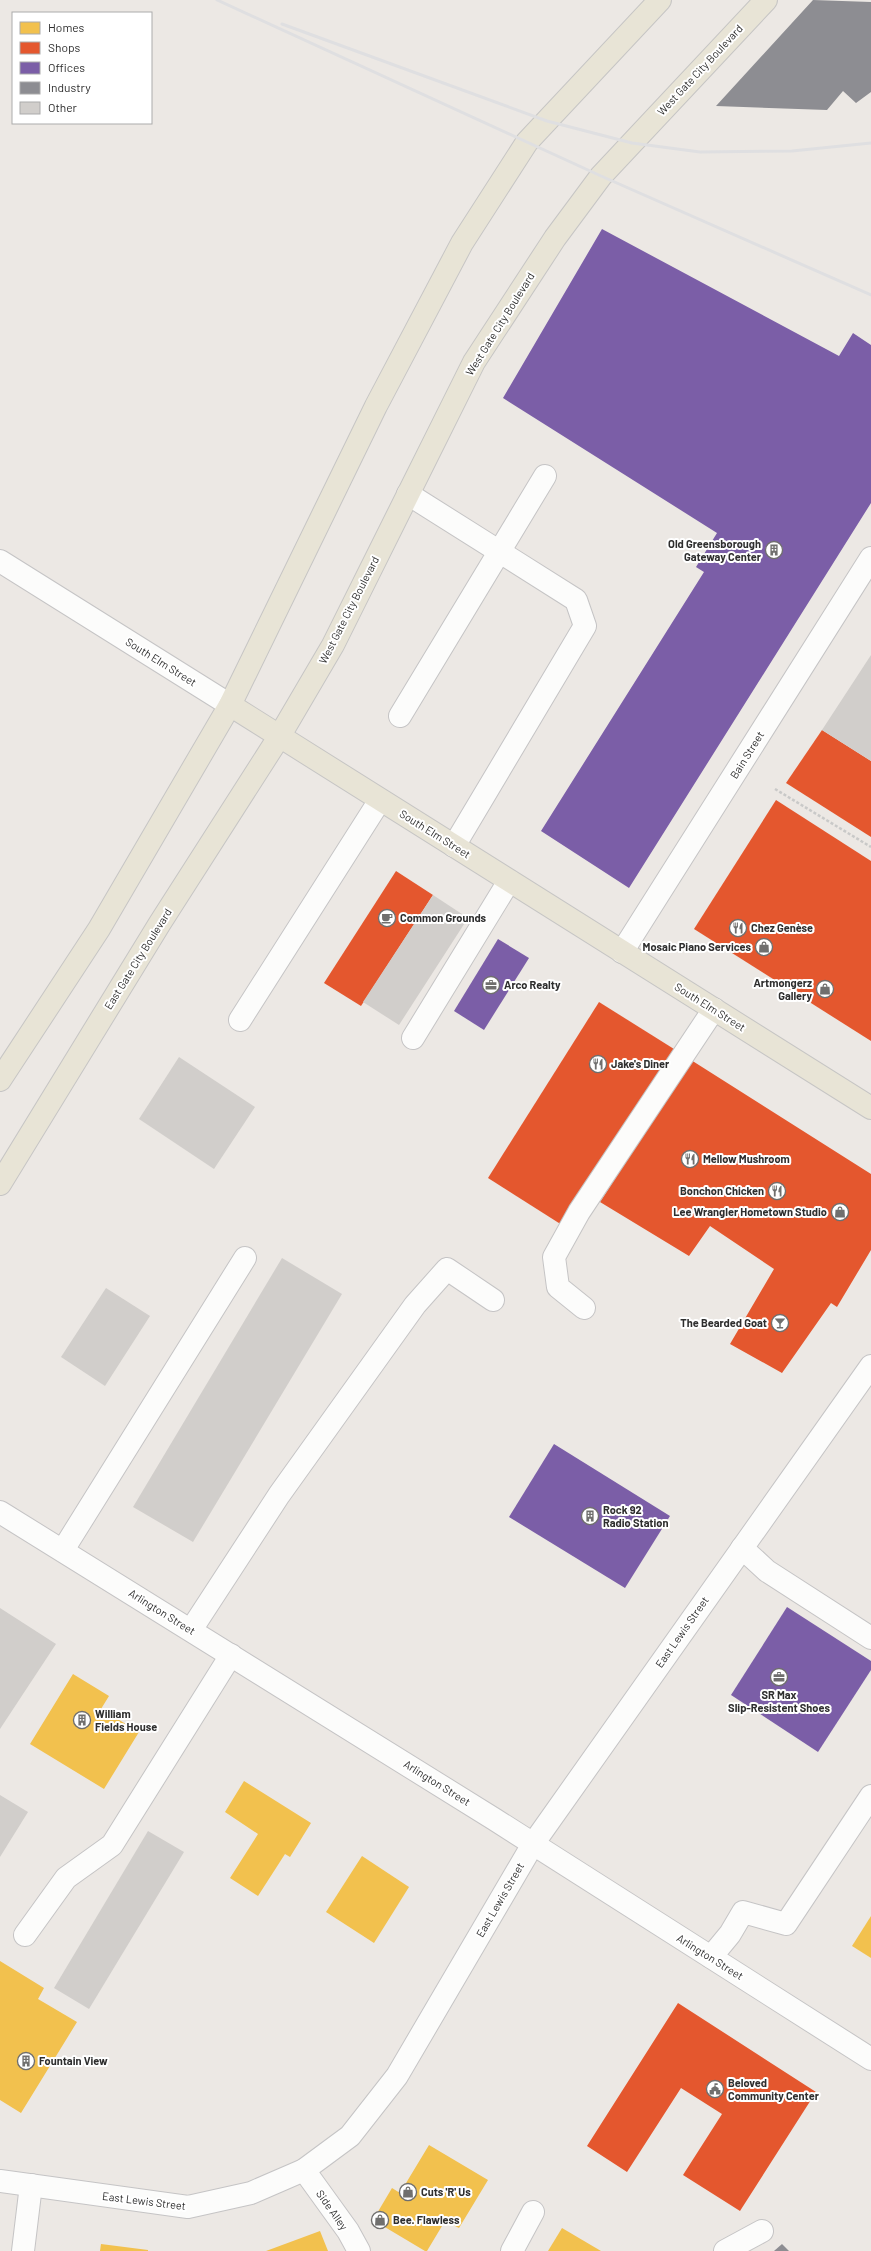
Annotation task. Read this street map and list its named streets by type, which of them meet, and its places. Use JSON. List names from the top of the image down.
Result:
{
  "streets": {
    "main road": ["West Gate City Boulevard", "South Elm Street", "East Gate City Boulevard"],
    "street": [
      "Bain Street",
      "Arlington Street",
      "East Lewis Street",
      "Side Alley"
    ]
  },
  "crossings": [
    ["West Gate City Boulevard", "South Elm Street"],
    ["West Gate City Boulevard", "East Gate City Boulevard"],
    ["South Elm Street", "Bain Street"],
    ["South Elm Street", "East Gate City Boulevard"],
    ["Arlington Street", "East Lewis Street"],
    ["East Lewis Street", "Side Alley"]
  ],
  "places": {
    "building": [
      "Old Greensborough Gateway Center",
      "Rock 92 Radio Station",
      "William Fields House",
      "Fountain View"
    ],
    "cafe": ["Common Grounds"],
    "restaurant": [
      "Chez Genèse",
      "Jake's Diner",
      "Mellow Mushroom",
      "Bonchon Chicken"
    ],
    "shop": [
      "Mosaic Piano Services",
      "Artmongerz Gallery",
      "Lee Wrangler Hometown Studio",
      "Cuts 'R' Us",
      "Bee. Flawless"
    ],
    "office": ["Arco Realty", "SR Max Slip-Resistent Shoes"],
    "bar": ["The Bearded Goat"],
    "public building": ["Beloved Community Center"]
  },
  "legend": [
    "Homes",
    "Shops",
    "Offices",
    "Industry",
    "Other"
  ]
}
